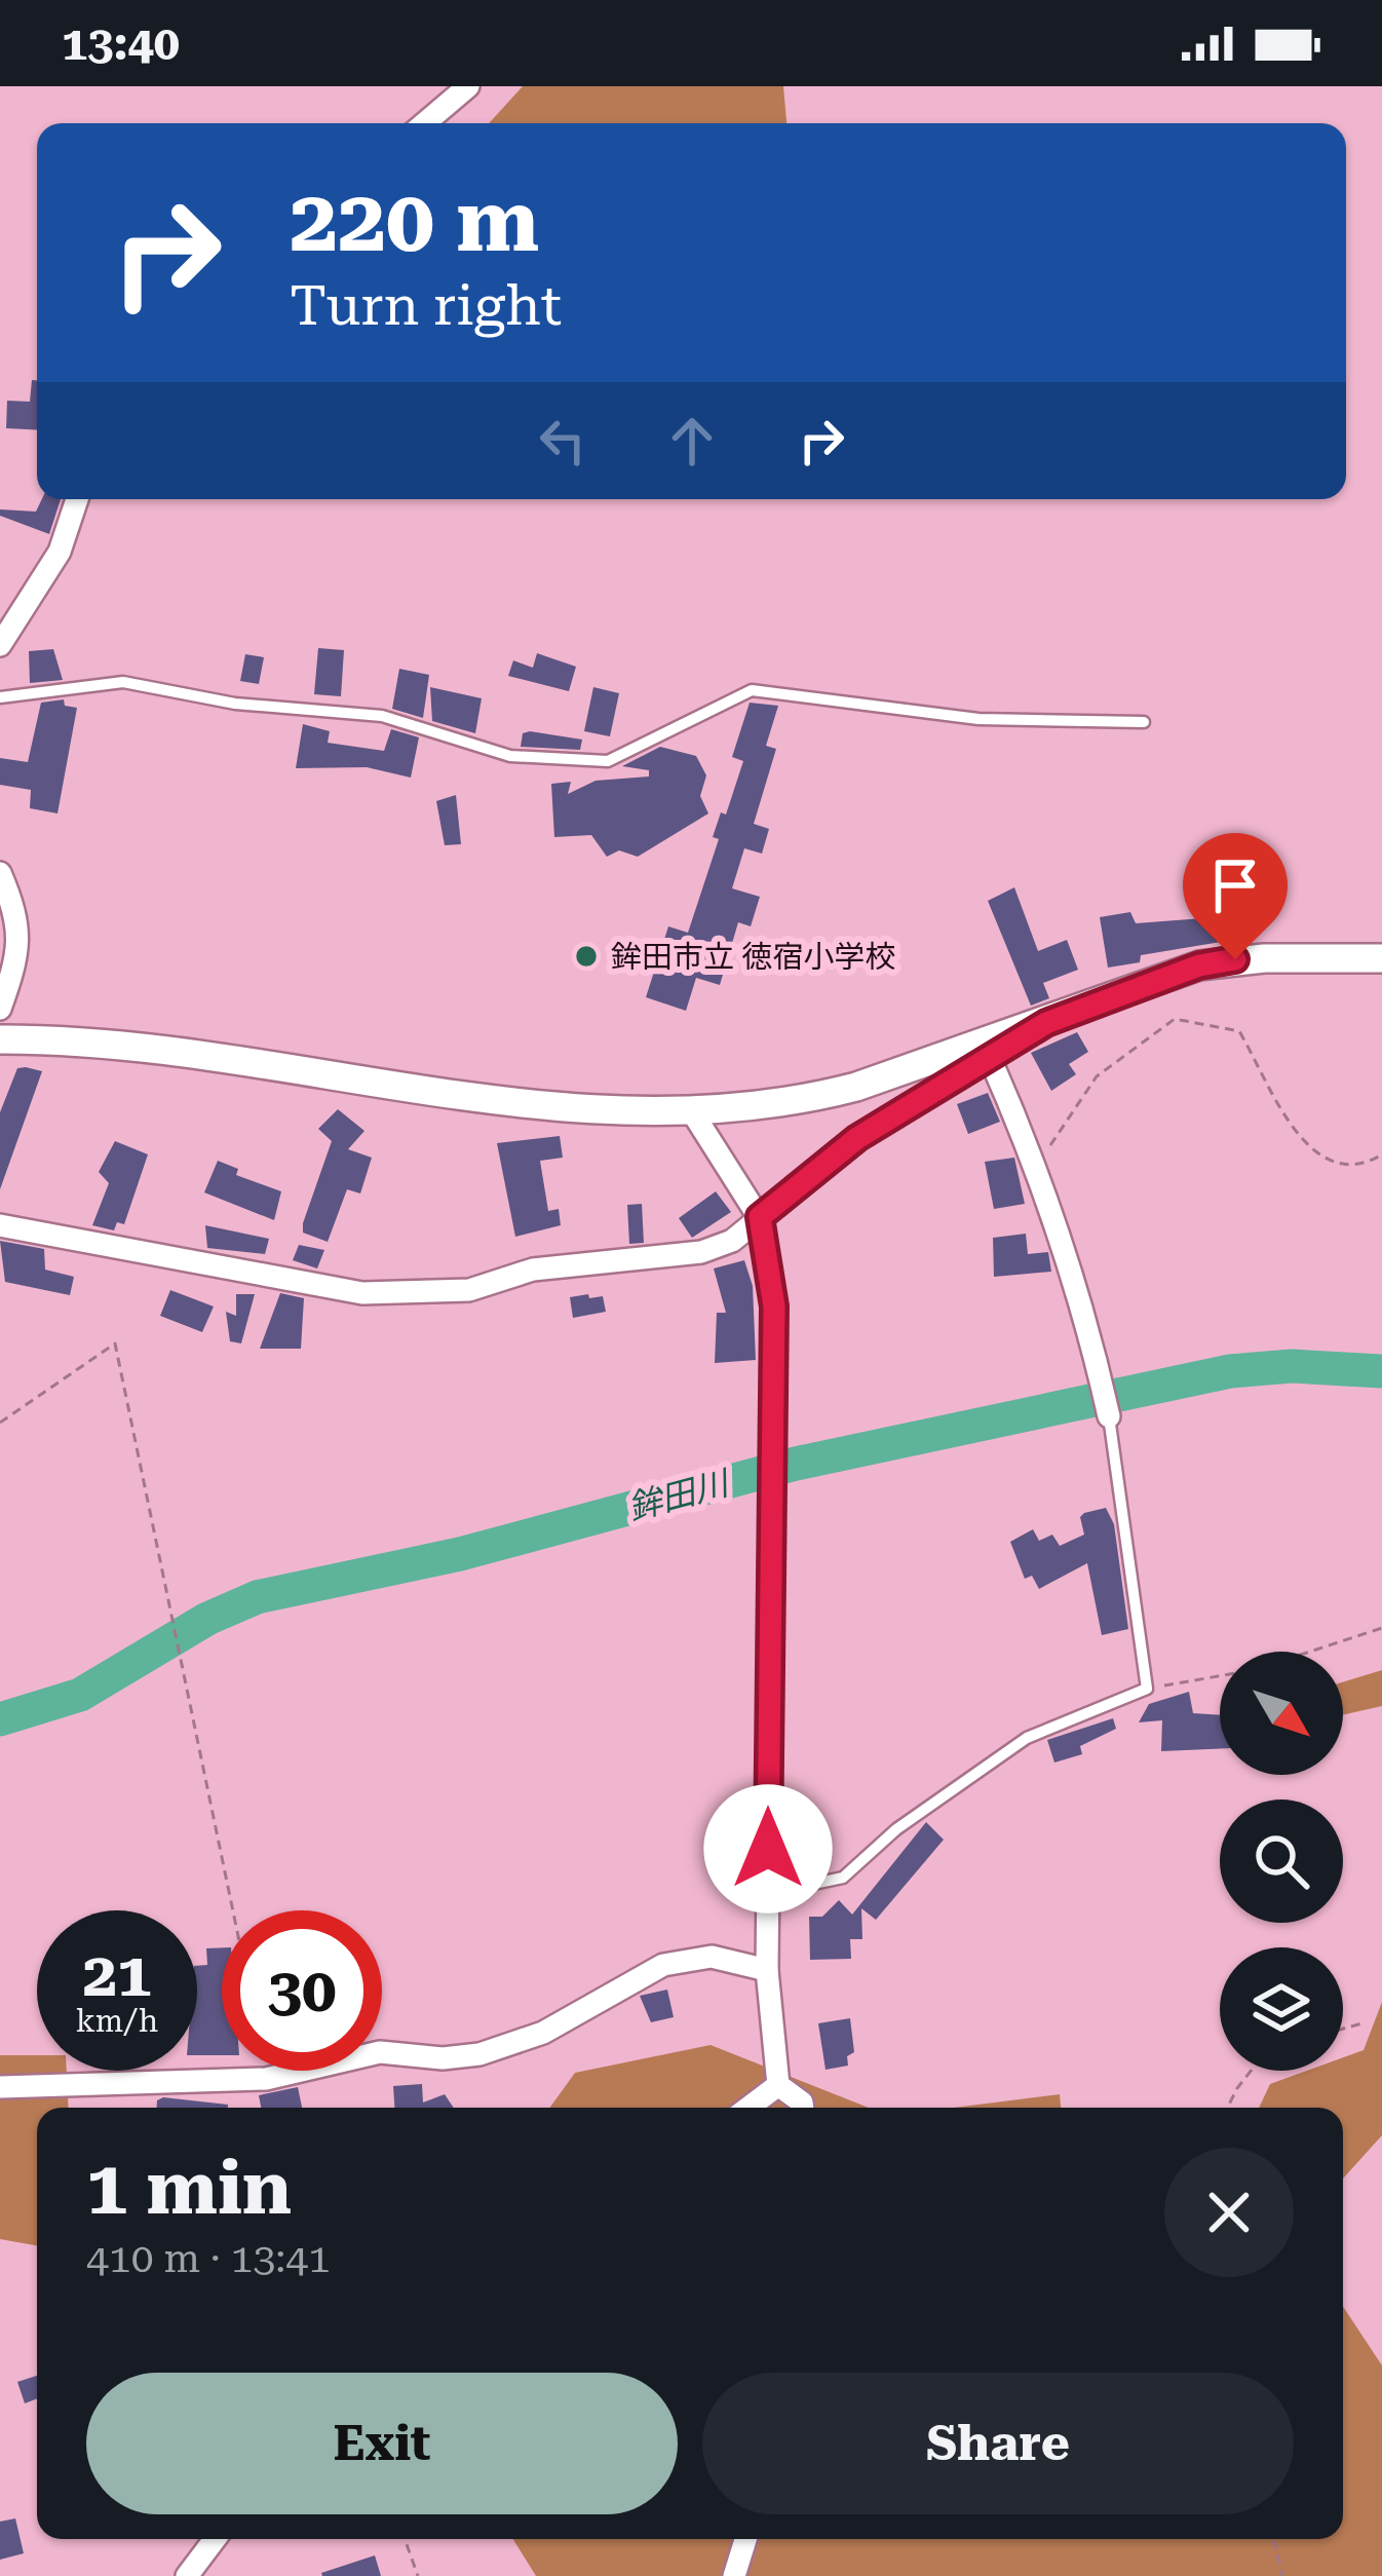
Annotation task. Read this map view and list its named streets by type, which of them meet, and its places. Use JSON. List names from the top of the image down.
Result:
{
  "water": ["鉾田川"],
  "places": ["鉾田市立 徳宿小学校"],
  "north": "bottom right",
  "page": {
    "status": "13:40",
    "turn": ["220 m", "Turn right"],
    "speed": "21 km/h",
    "limit": "30",
    "heading": ["1 min", "410 m · 13:41"],
    "buttons": ["Exit", "Share"]
  }
}
